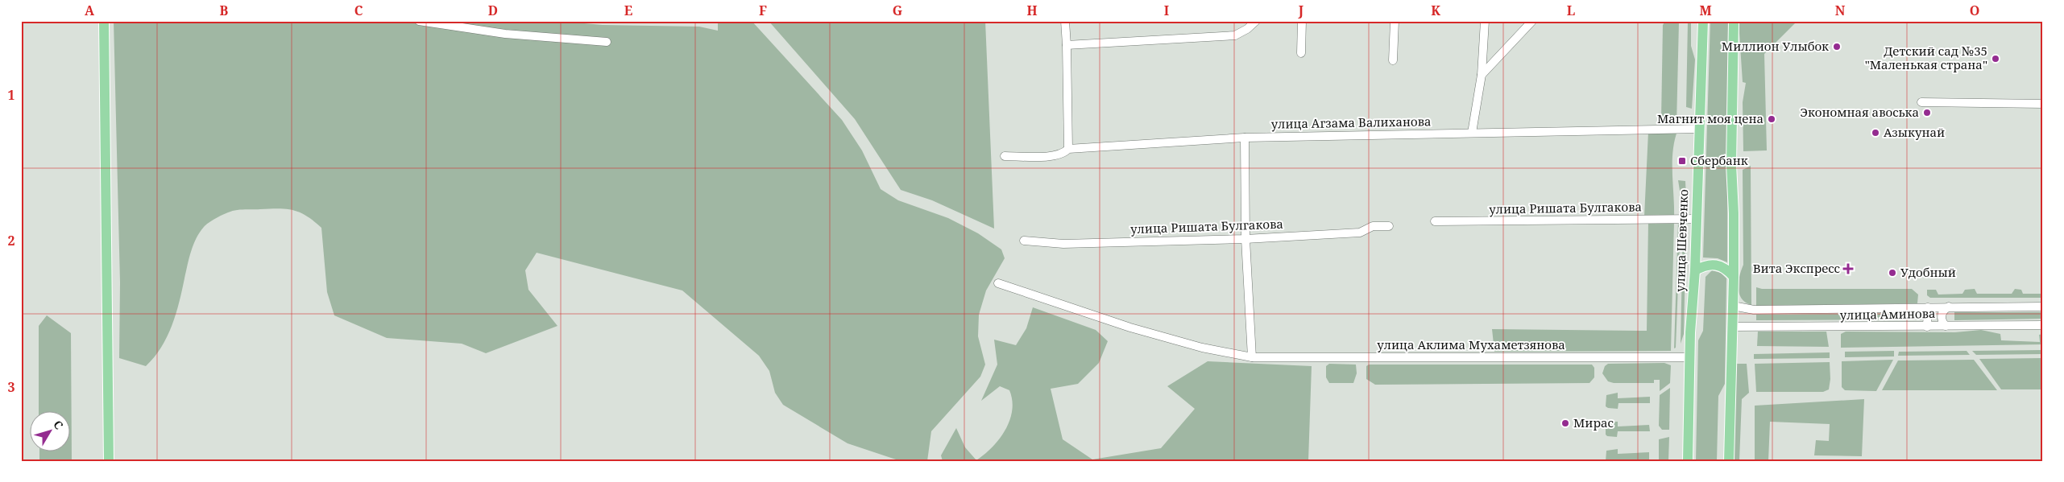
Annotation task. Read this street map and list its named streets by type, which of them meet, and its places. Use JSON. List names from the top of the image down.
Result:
{
  "streets": {
    "main road": ["улица Шевченко"],
    "street": [
      "улица Агзама Валиханова",
      "улица Ришата Булгакова",
      "улица Аминова",
      "улица Аклима Мухаметзянова"
    ]
  },
  "crossings": [
    ["улица Агзама Валиханова", "улица Шевченко"],
    ["улица Ришата Булгакова", "улица Шевченко"],
    ["улица Шевченко", "улица Аклима Мухаметзянова"]
  ],
  "places": {
    "other": [
      "Миллион Улыбок",
      "Детский сад №35 \"Маленькая страна\"",
      "Экономная авоська",
      "Магнит моя цена",
      "Азыкунай",
      "Удобный",
      "Мирас"
    ],
    "transit": ["Сбербанк"],
    "health": ["Вита Экспресс"]
  },
  "north": "top right",
  "grid": {
    "columns": [
      "A",
      "B",
      "C",
      "D",
      "E",
      "F",
      "G",
      "H",
      "I",
      "J",
      "K",
      "L",
      "M",
      "N",
      "O"
    ],
    "rows": ["1", "2", "3"]
  }
}
